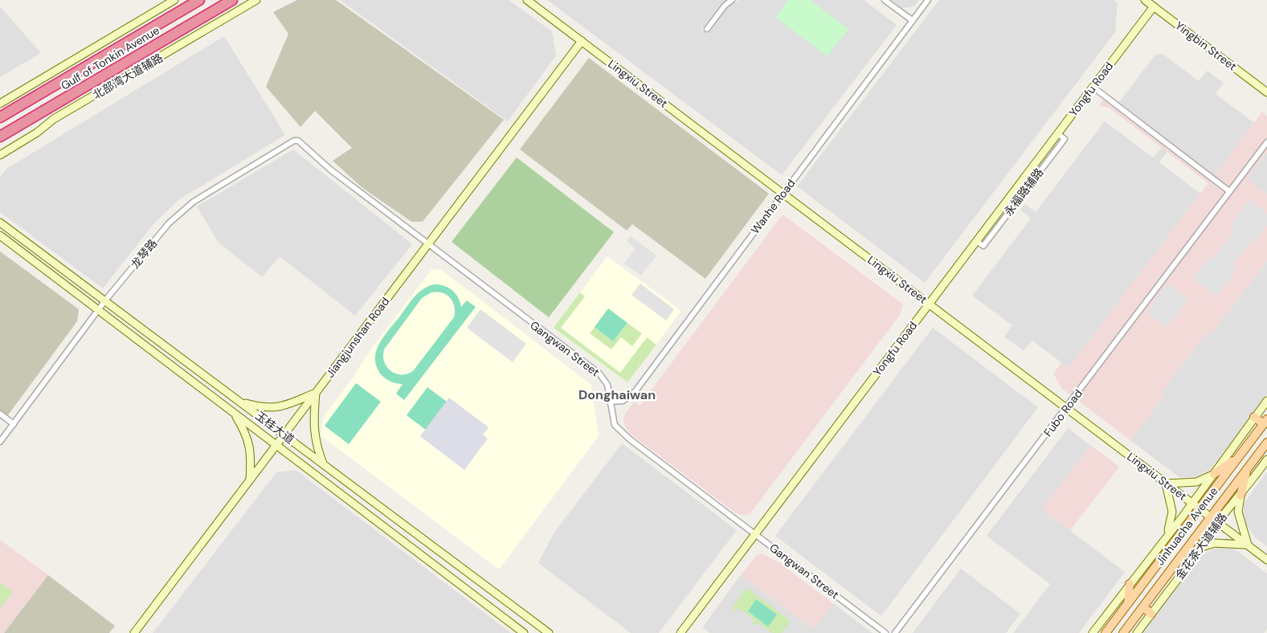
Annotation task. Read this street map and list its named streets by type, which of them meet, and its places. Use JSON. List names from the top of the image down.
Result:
{
  "streets": {
    "highway": ["Gulf of Tonkin Avenue"],
    "main road": [
      "Yingbin Street",
      "北部湾大道辅路",
      "Lingxiu Street",
      "Yongfu Road",
      "Jiangjunshan Road",
      "玉桂大道",
      "Jinhuacha Avenue",
      "金花茶大道辅路"
    ],
    "street": [
      "Wanhe Road",
      "龙琴路",
      "Gangwan Street",
      "Fubo Road"
    ]
  },
  "crossings": [
    ["Yingbin Street", "Yongfu Road"],
    ["Lingxiu Street", "Yongfu Road"],
    ["Lingxiu Street", "Wanhe Road"],
    ["Lingxiu Street", "Jiangjunshan Road"],
    ["Lingxiu Street", "Fubo Road"],
    ["Lingxiu Street", "Jinhuacha Avenue"],
    ["Lingxiu Street", "金花茶大道辅路"],
    ["Yongfu Road", "Gangwan Street"],
    ["Wanhe Road", "Gangwan Street"],
    ["龙琴路", "Gangwan Street"],
    ["龙琴路", "玉桂大道"],
    ["Jiangjunshan Road", "Gangwan Street"],
    ["Jiangjunshan Road", "玉桂大道"],
    ["Jinhuacha Avenue", "金花茶大道辅路"]
  ],
  "districts": ["Donghaiwan"]
}
